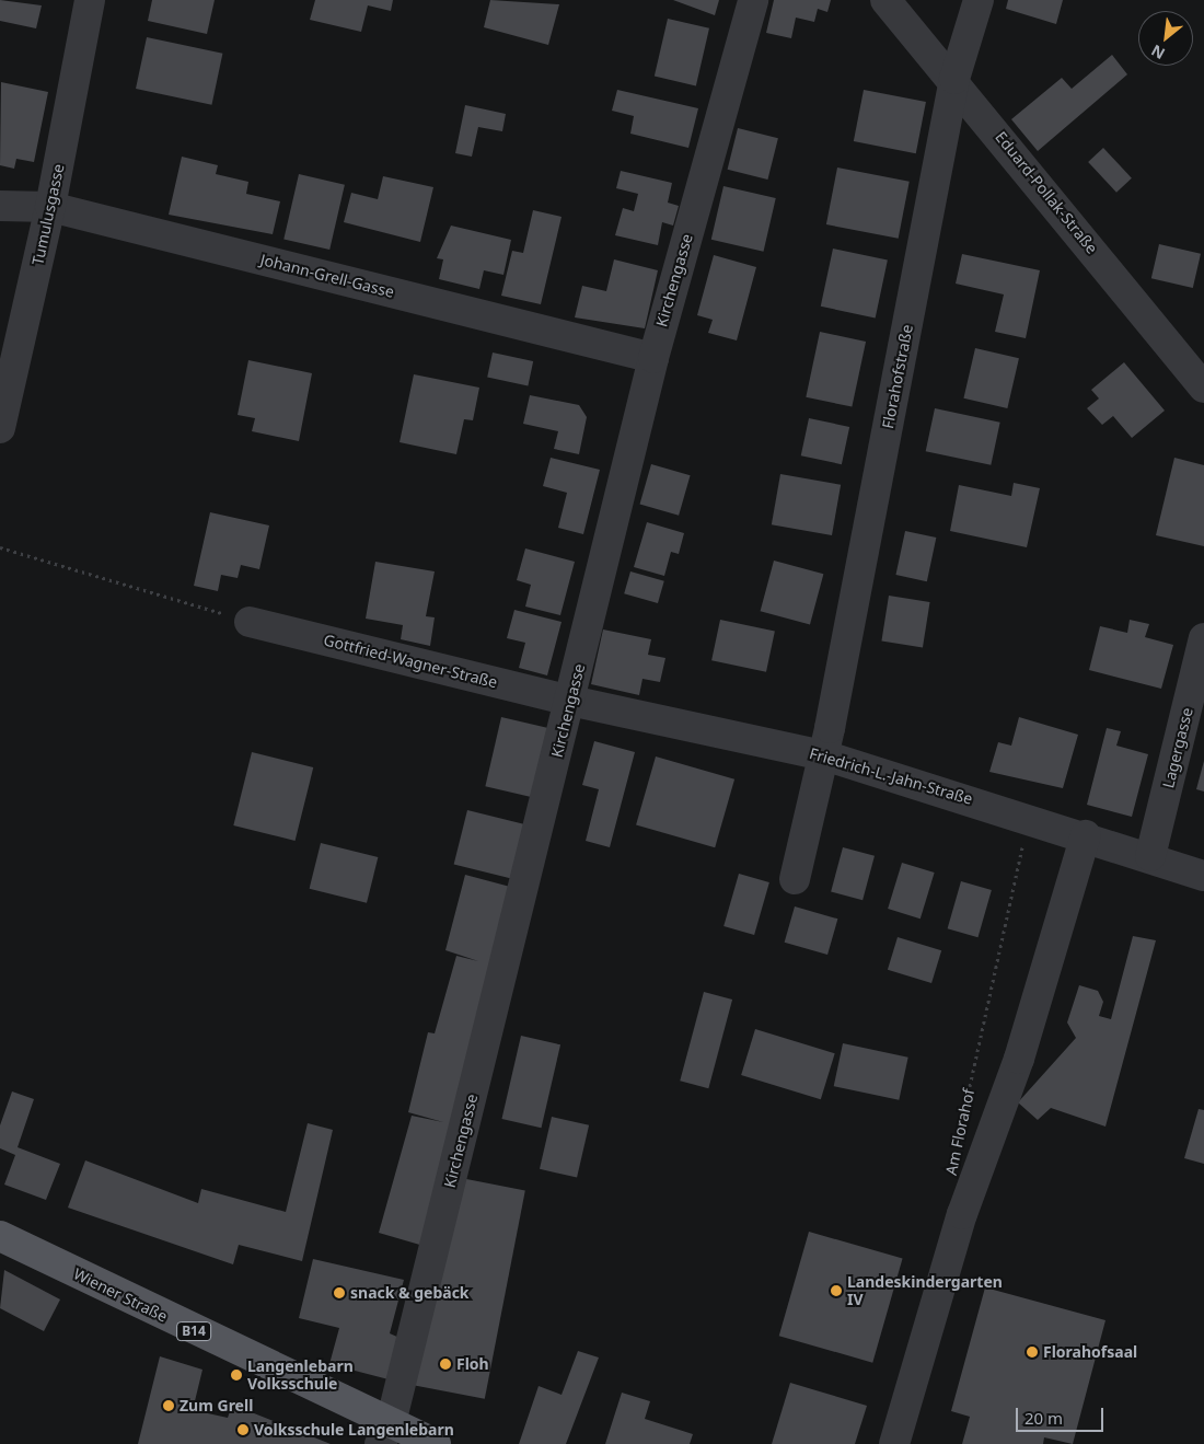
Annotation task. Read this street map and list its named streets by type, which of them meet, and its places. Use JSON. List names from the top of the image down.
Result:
{
  "streets": {
    "main road": ["Wiener Straße", "B14"],
    "street": [
      "Eduard-Pollak-Straße",
      "Tumulusgasse",
      "Johann-Grell-Gasse",
      "Kirchengasse",
      "Florahofstraße",
      "Gottfried-Wagner-Straße",
      "Lagergasse",
      "Friedrich-L.-Jahn-Straße",
      "Am Florahof"
    ]
  },
  "crossings": [
    ["Eduard-Pollak-Straße", "Florahofstraße"],
    ["Tumulusgasse", "Johann-Grell-Gasse"],
    ["Johann-Grell-Gasse", "Kirchengasse"],
    ["Kirchengasse", "Gottfried-Wagner-Straße"],
    ["Kirchengasse", "Friedrich-L.-Jahn-Straße"],
    ["Kirchengasse", "Wiener Straße"],
    ["Kirchengasse", "B14"],
    ["Florahofstraße", "Friedrich-L.-Jahn-Straße"],
    ["Gottfried-Wagner-Straße", "Friedrich-L.-Jahn-Straße"],
    ["Lagergasse", "Friedrich-L.-Jahn-Straße"],
    ["Friedrich-L.-Jahn-Straße", "Am Florahof"],
    ["Wiener Straße", "B14"]
  ],
  "places": [
    "Landeskindergarten IV",
    "snack & gebäck",
    "Florahofsaal",
    "Floh",
    "Langenlebarn Volksschule",
    "Zum Grell",
    "Volksschule Langenlebarn"
  ],
  "scale_bar": "20 m",
  "north": "bottom left"
}
